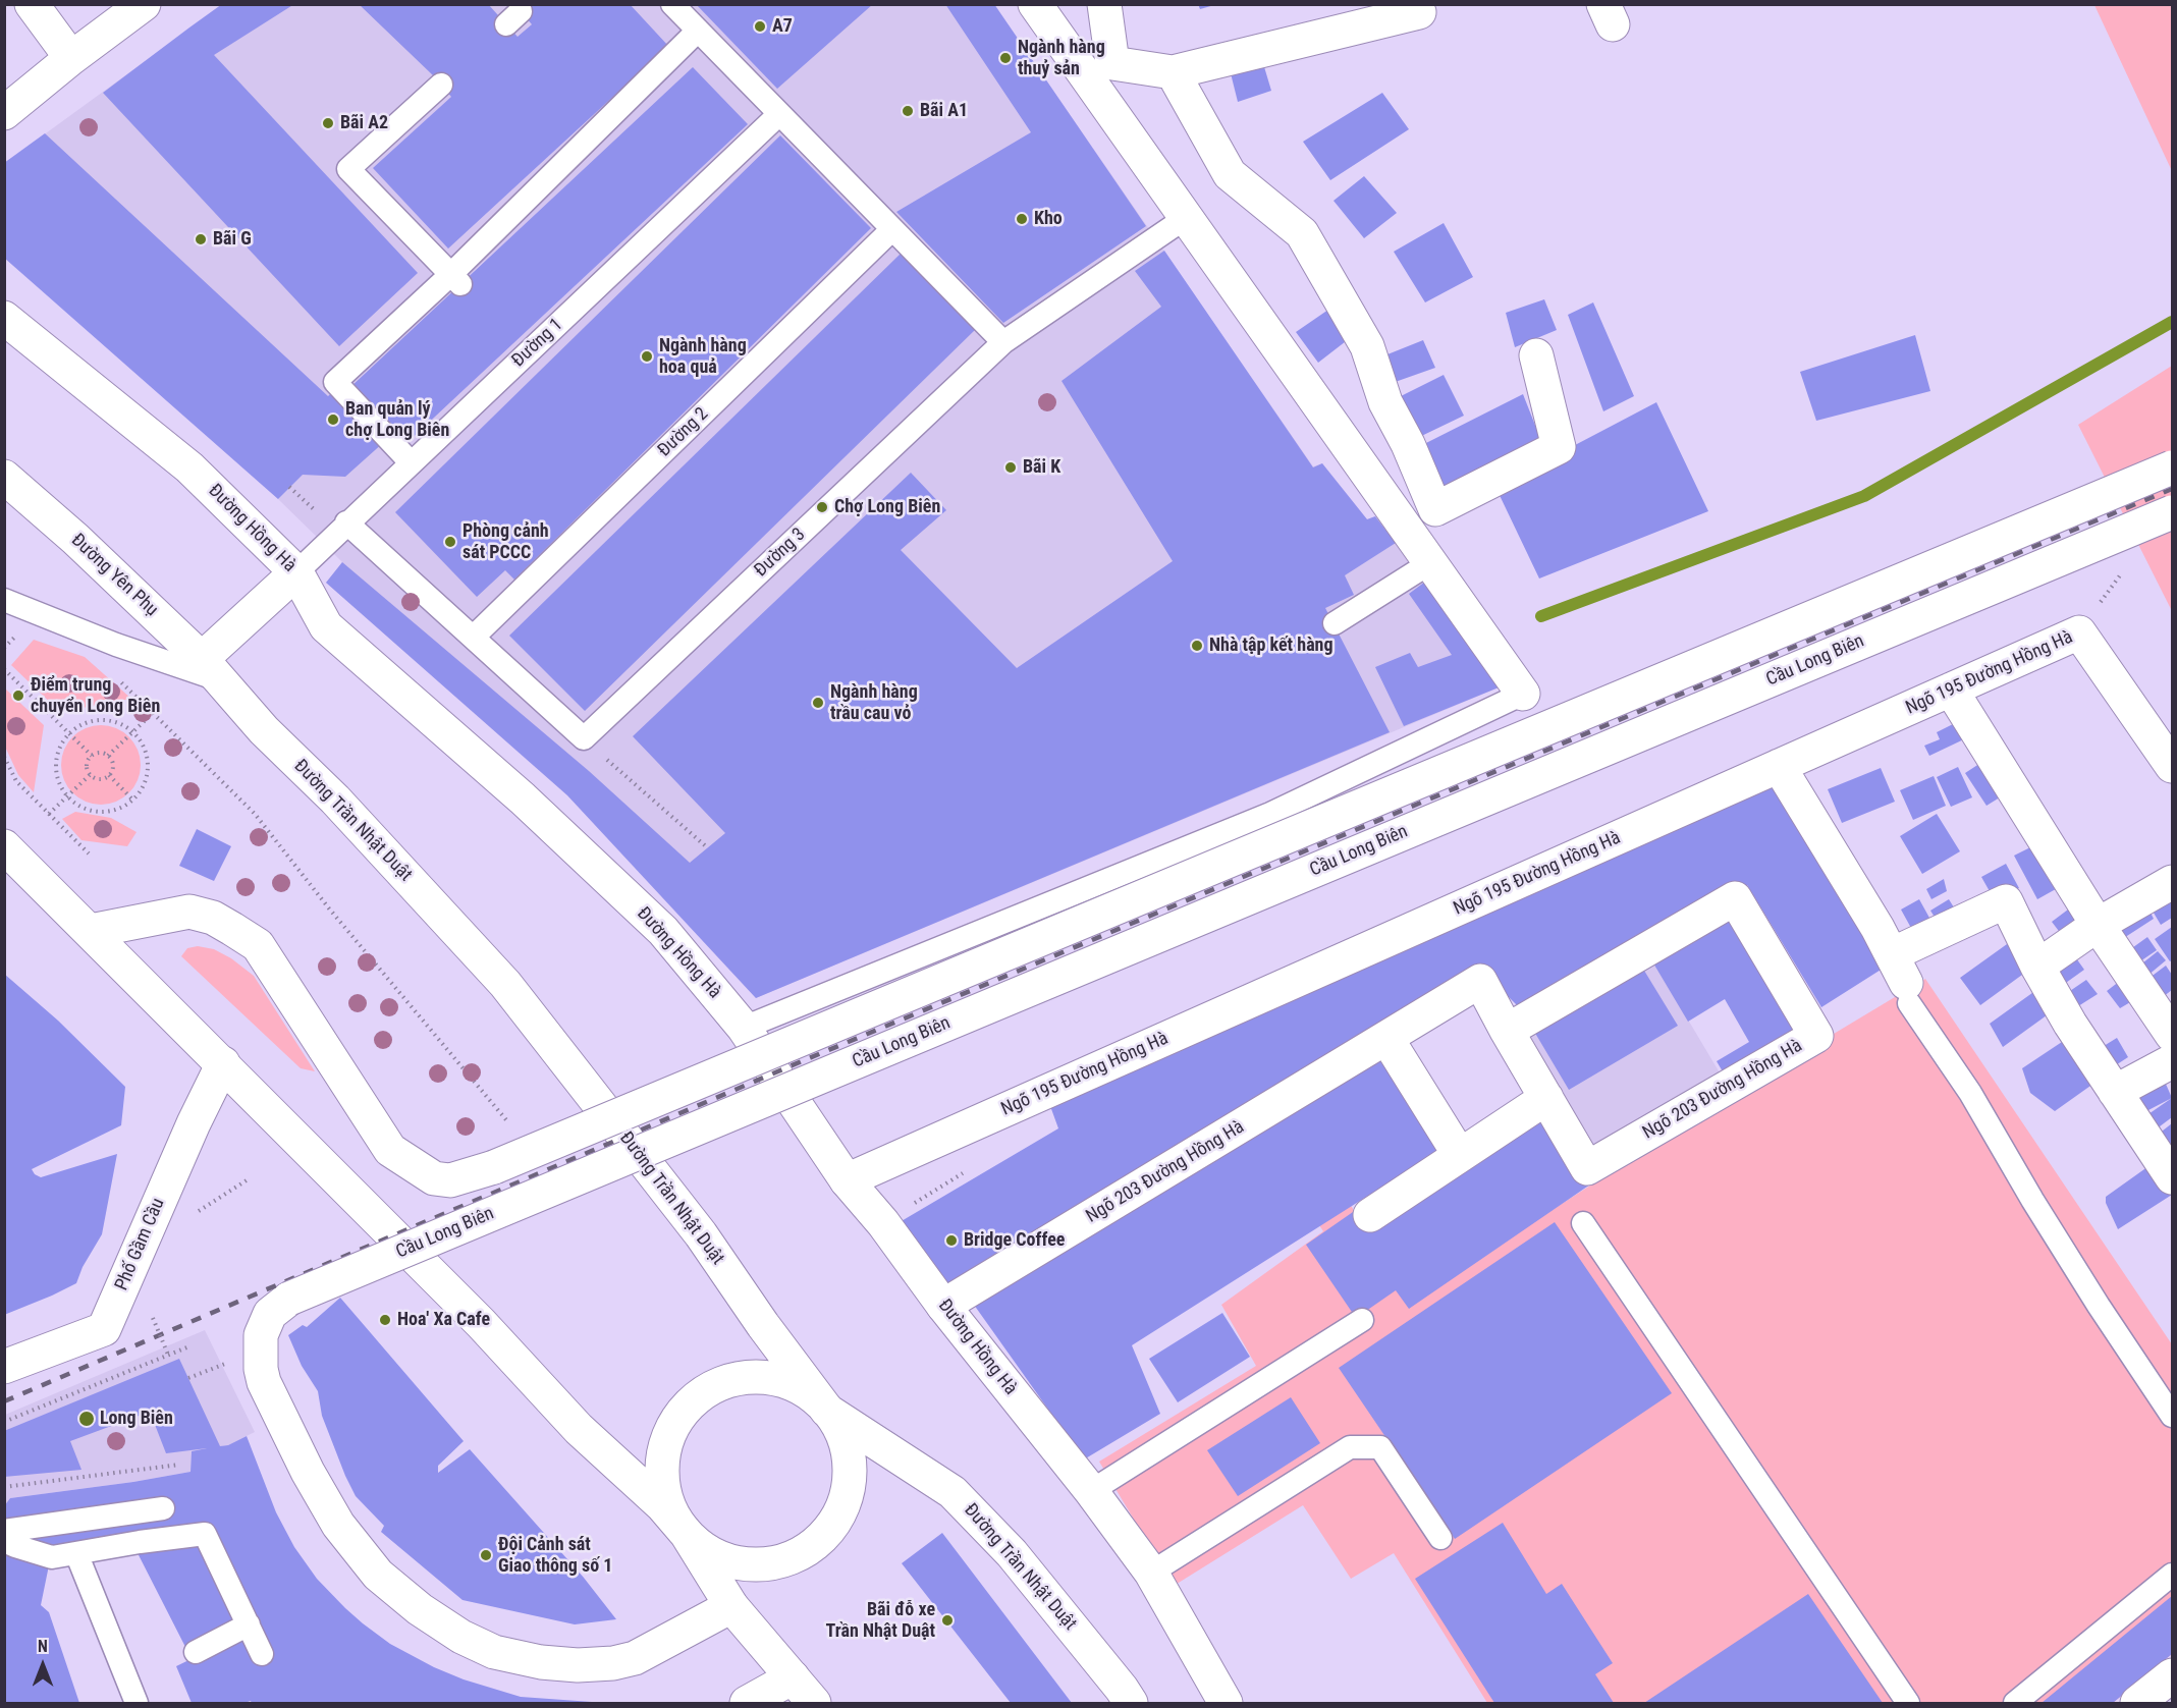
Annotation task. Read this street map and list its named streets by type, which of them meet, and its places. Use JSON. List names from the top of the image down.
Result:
{
  "streets": {
    "street": [
      "Đường Hồng Hà",
      "Đường Yên Phụ",
      "Cầu Long Biên",
      "Ngõ 195 Đường Hồng Hà",
      "Đường Trần Nhật Duật",
      "Ngõ 203 Đường Hồng Hà",
      "Phố Gầm Cầu"
    ],
    "lane": ["Đường 1", "Đường 2", "Đường 3"]
  },
  "crossings": [
    ["Đường 1", "Đường Hồng Hà"],
    ["Đường Hồng Hà", "Ngõ 195 Đường Hồng Hà"],
    ["Đường Hồng Hà", "Ngõ 203 Đường Hồng Hà"],
    ["Đường Yên Phụ", "Đường Trần Nhật Duật"]
  ],
  "places": [
    "A7",
    "Ngành hàng thuỷ sản",
    "Bãi A1",
    "Bãi A2",
    "Kho",
    "Bãi G",
    "Ngành hàng hoa quả",
    "Ban quản lý chợ Long Biên",
    "Bãi K",
    "Chợ Long Biên",
    "Phòng cảnh sát PCCC",
    "Nhà tập kết hàng",
    "Điểm trung chuyển Long Biên",
    "Ngành hàng trầu cau vỏ",
    "Bridge Coffee",
    "Hoa' Xa Cafe",
    "Long Biên",
    "Đội Cảnh sát Giao thông số 1",
    "Bãi đỗ xe Trần Nhật Duật"
  ],
  "north": "top"
}
